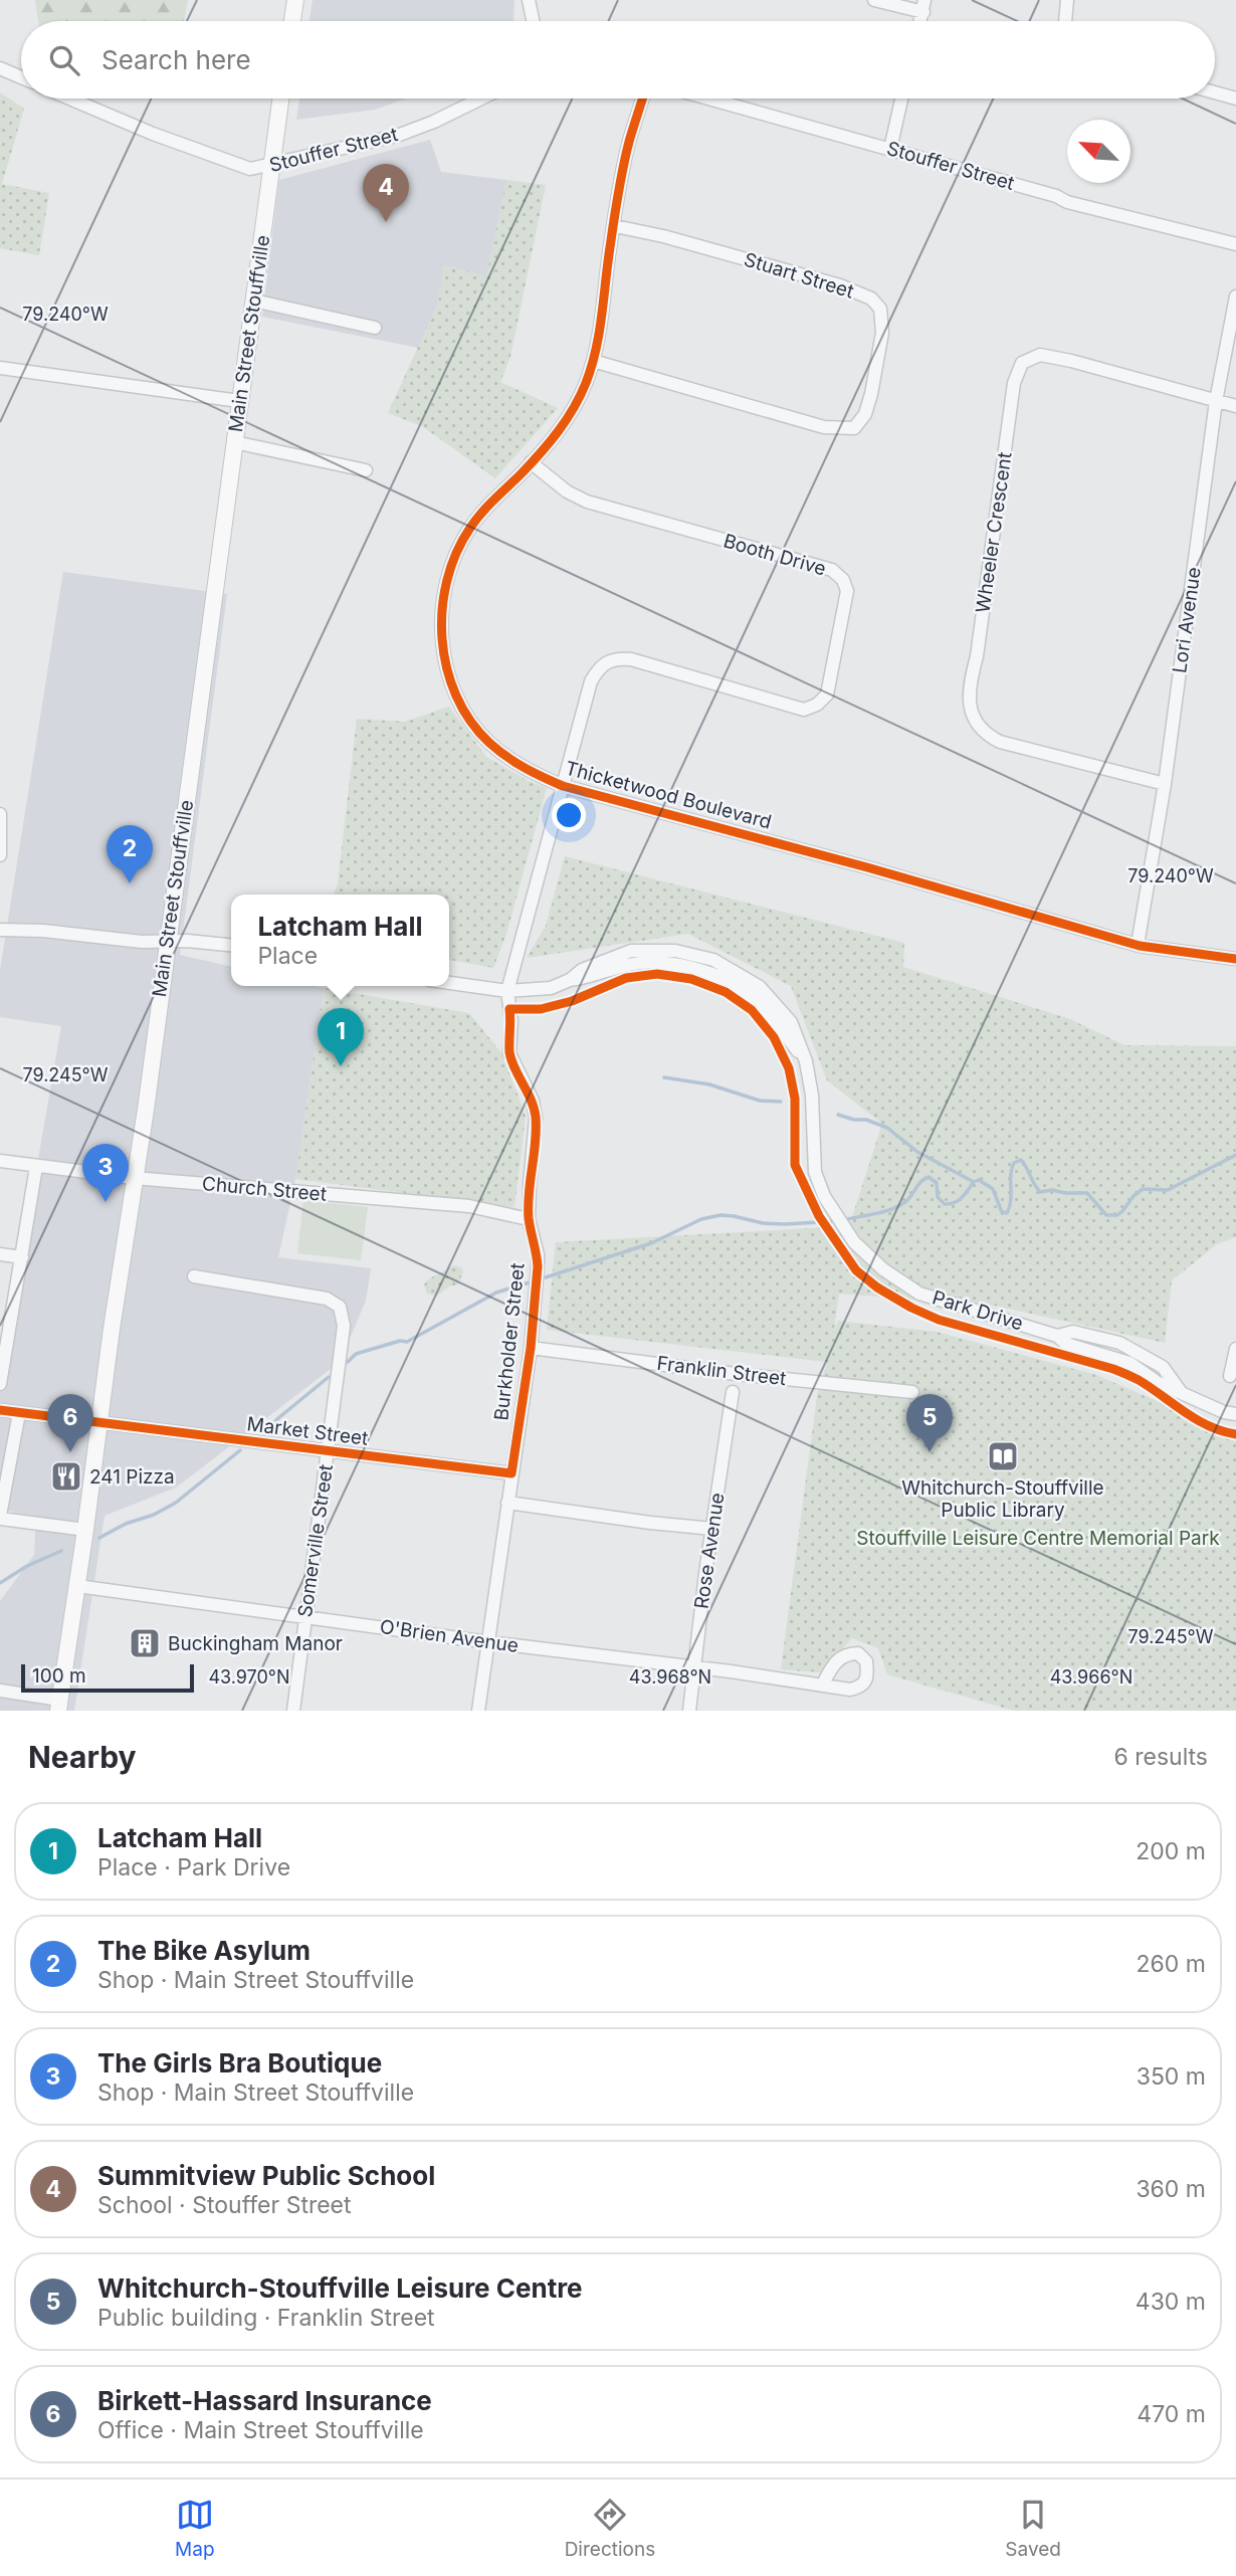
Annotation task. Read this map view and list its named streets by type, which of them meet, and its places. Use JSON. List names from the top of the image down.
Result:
{
  "streets": {
    "main road": ["Main Street Stouffville"],
    "street": [
      "Stouffer Street",
      "Stuart Street",
      "Wheeler Crescent",
      "Booth Drive",
      "Lori Avenue",
      "Thicketwood Boulevard",
      "Church Street",
      "Park Drive",
      "Burkholder Street",
      "Franklin Street",
      "Market Street",
      "Somerville Street",
      "Rose Avenue",
      "O'Brien Avenue"
    ]
  },
  "crossings": [
    ["Stouffer Street", "Main Street Stouffville"],
    ["Stuart Street", "Thicketwood Boulevard"],
    ["Main Street Stouffville", "Church Street"],
    ["Main Street Stouffville", "Market Street"],
    ["Main Street Stouffville", "O'Brien Avenue"],
    ["Wheeler Crescent", "Lori Avenue"],
    ["Booth Drive", "Thicketwood Boulevard"],
    ["Lori Avenue", "Thicketwood Boulevard"],
    ["Church Street", "Burkholder Street"],
    ["Park Drive", "Burkholder Street"],
    ["Burkholder Street", "Franklin Street"],
    ["Burkholder Street", "Market Street"],
    ["Burkholder Street", "O'Brien Avenue"],
    ["Market Street", "Somerville Street"],
    ["Somerville Street", "O'Brien Avenue"],
    ["Rose Avenue", "O'Brien Avenue"]
  ],
  "parks": ["Stouffville Leisure Centre Memorial Park"],
  "places": {
    "library": ["Whitchurch-Stouffville Public Library"],
    "restaurant": ["241 Pizza"],
    "building": ["Buckingham Manor"]
  },
  "scale_bar": "100 m",
  "north": "top left",
  "page": {
    "search": "Search here",
    "pins": [
      "4",
      "2",
      "1",
      "3",
      "5",
      "6"
    ],
    "popup": ["Latcham Hall", "Place"],
    "scale": "100 m",
    "heading": ["Nearby", "6 results"],
    "list": [
      {
        "mark": "1",
        "name": "Latcham Hall",
        "note": "Place · Park Drive",
        "value": "200 m"
      },
      {
        "mark": "2",
        "name": "The Bike Asylum",
        "note": "Shop · Main Street Stouffville",
        "value": "260 m"
      },
      {
        "mark": "3",
        "name": "The Girls Bra Boutique",
        "note": "Shop · Main Street Stouffville",
        "value": "350 m"
      },
      {
        "mark": "4",
        "name": "Summitview Public School",
        "note": "School · Stouffer Street",
        "value": "360 m"
      },
      {
        "mark": "5",
        "name": "Whitchurch-Stouffville Leisure Centre",
        "note": "Public building · Franklin Street",
        "value": "430 m"
      },
      {
        "mark": "6",
        "name": "Birkett-Hassard Insurance",
        "note": "Office · Main Street Stouffville",
        "value": "470 m"
      }
    ],
    "nav": ["Map", "Directions", "Saved"]
  },
  "coordinates": [
    "79.240°W",
    "79.245°W",
    "43.970°N",
    "43.968°N",
    "43.966°N"
  ]
}
